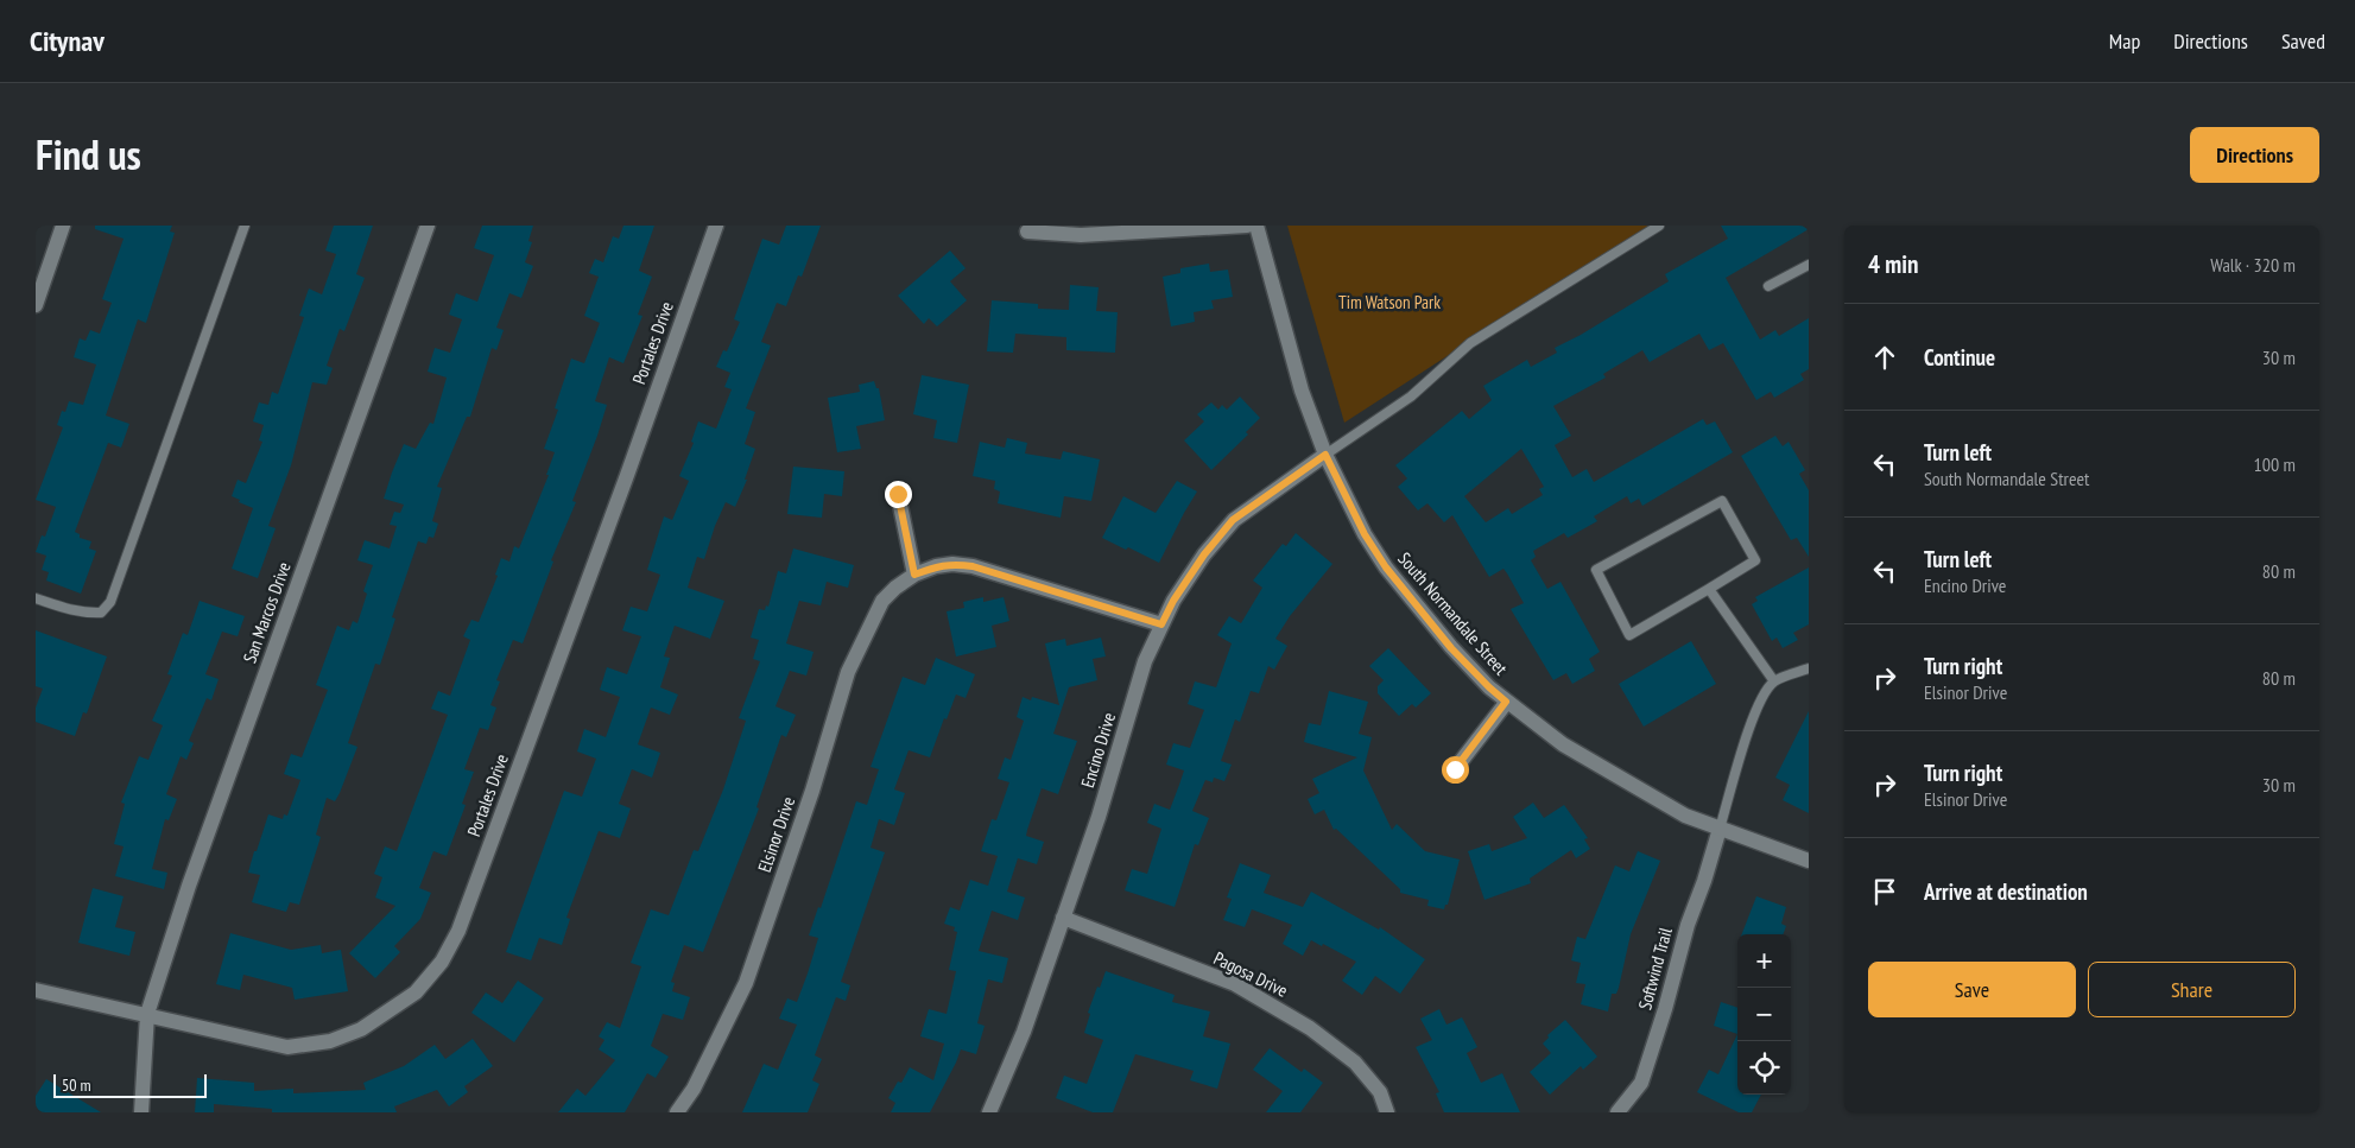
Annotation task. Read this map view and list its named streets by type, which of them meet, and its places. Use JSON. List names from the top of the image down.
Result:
{
  "streets": {
    "street": [
      "Portales Drive",
      "San Marcos Drive",
      "South Normandale Street",
      "Encino Drive",
      "Elsinor Drive",
      "Softwind Trail",
      "Pagosa Drive"
    ]
  },
  "crossings": [
    ["Portales Drive", "San Marcos Drive"],
    ["South Normandale Street", "Encino Drive"],
    ["South Normandale Street", "Softwind Trail"],
    ["Encino Drive", "Elsinor Drive"],
    ["Encino Drive", "Pagosa Drive"]
  ],
  "parks": ["Tim Watson Park"],
  "scale_bar": "50 m",
  "page": {
    "header": "Citynav",
    "nav": ["Map", "Directions", "Saved"],
    "title": "Find us",
    "buttons": [
      "Directions",
      ["Save", "Share"]
    ],
    "heading": ["4 min", "Walk · 320 m"],
    "list": [
      ["Continue", "30 m"],
      ["Turn left", "South Normandale Street", "100 m"],
      ["Turn left", "Encino Drive", "80 m"],
      ["Turn right", "Elsinor Drive", "80 m"],
      ["Turn right", "Elsinor Drive", "30 m"],
      "Arrive at destination"
    ],
    "map_buttons": ["+", "−"],
    "scale": "50 m"
  }
}
